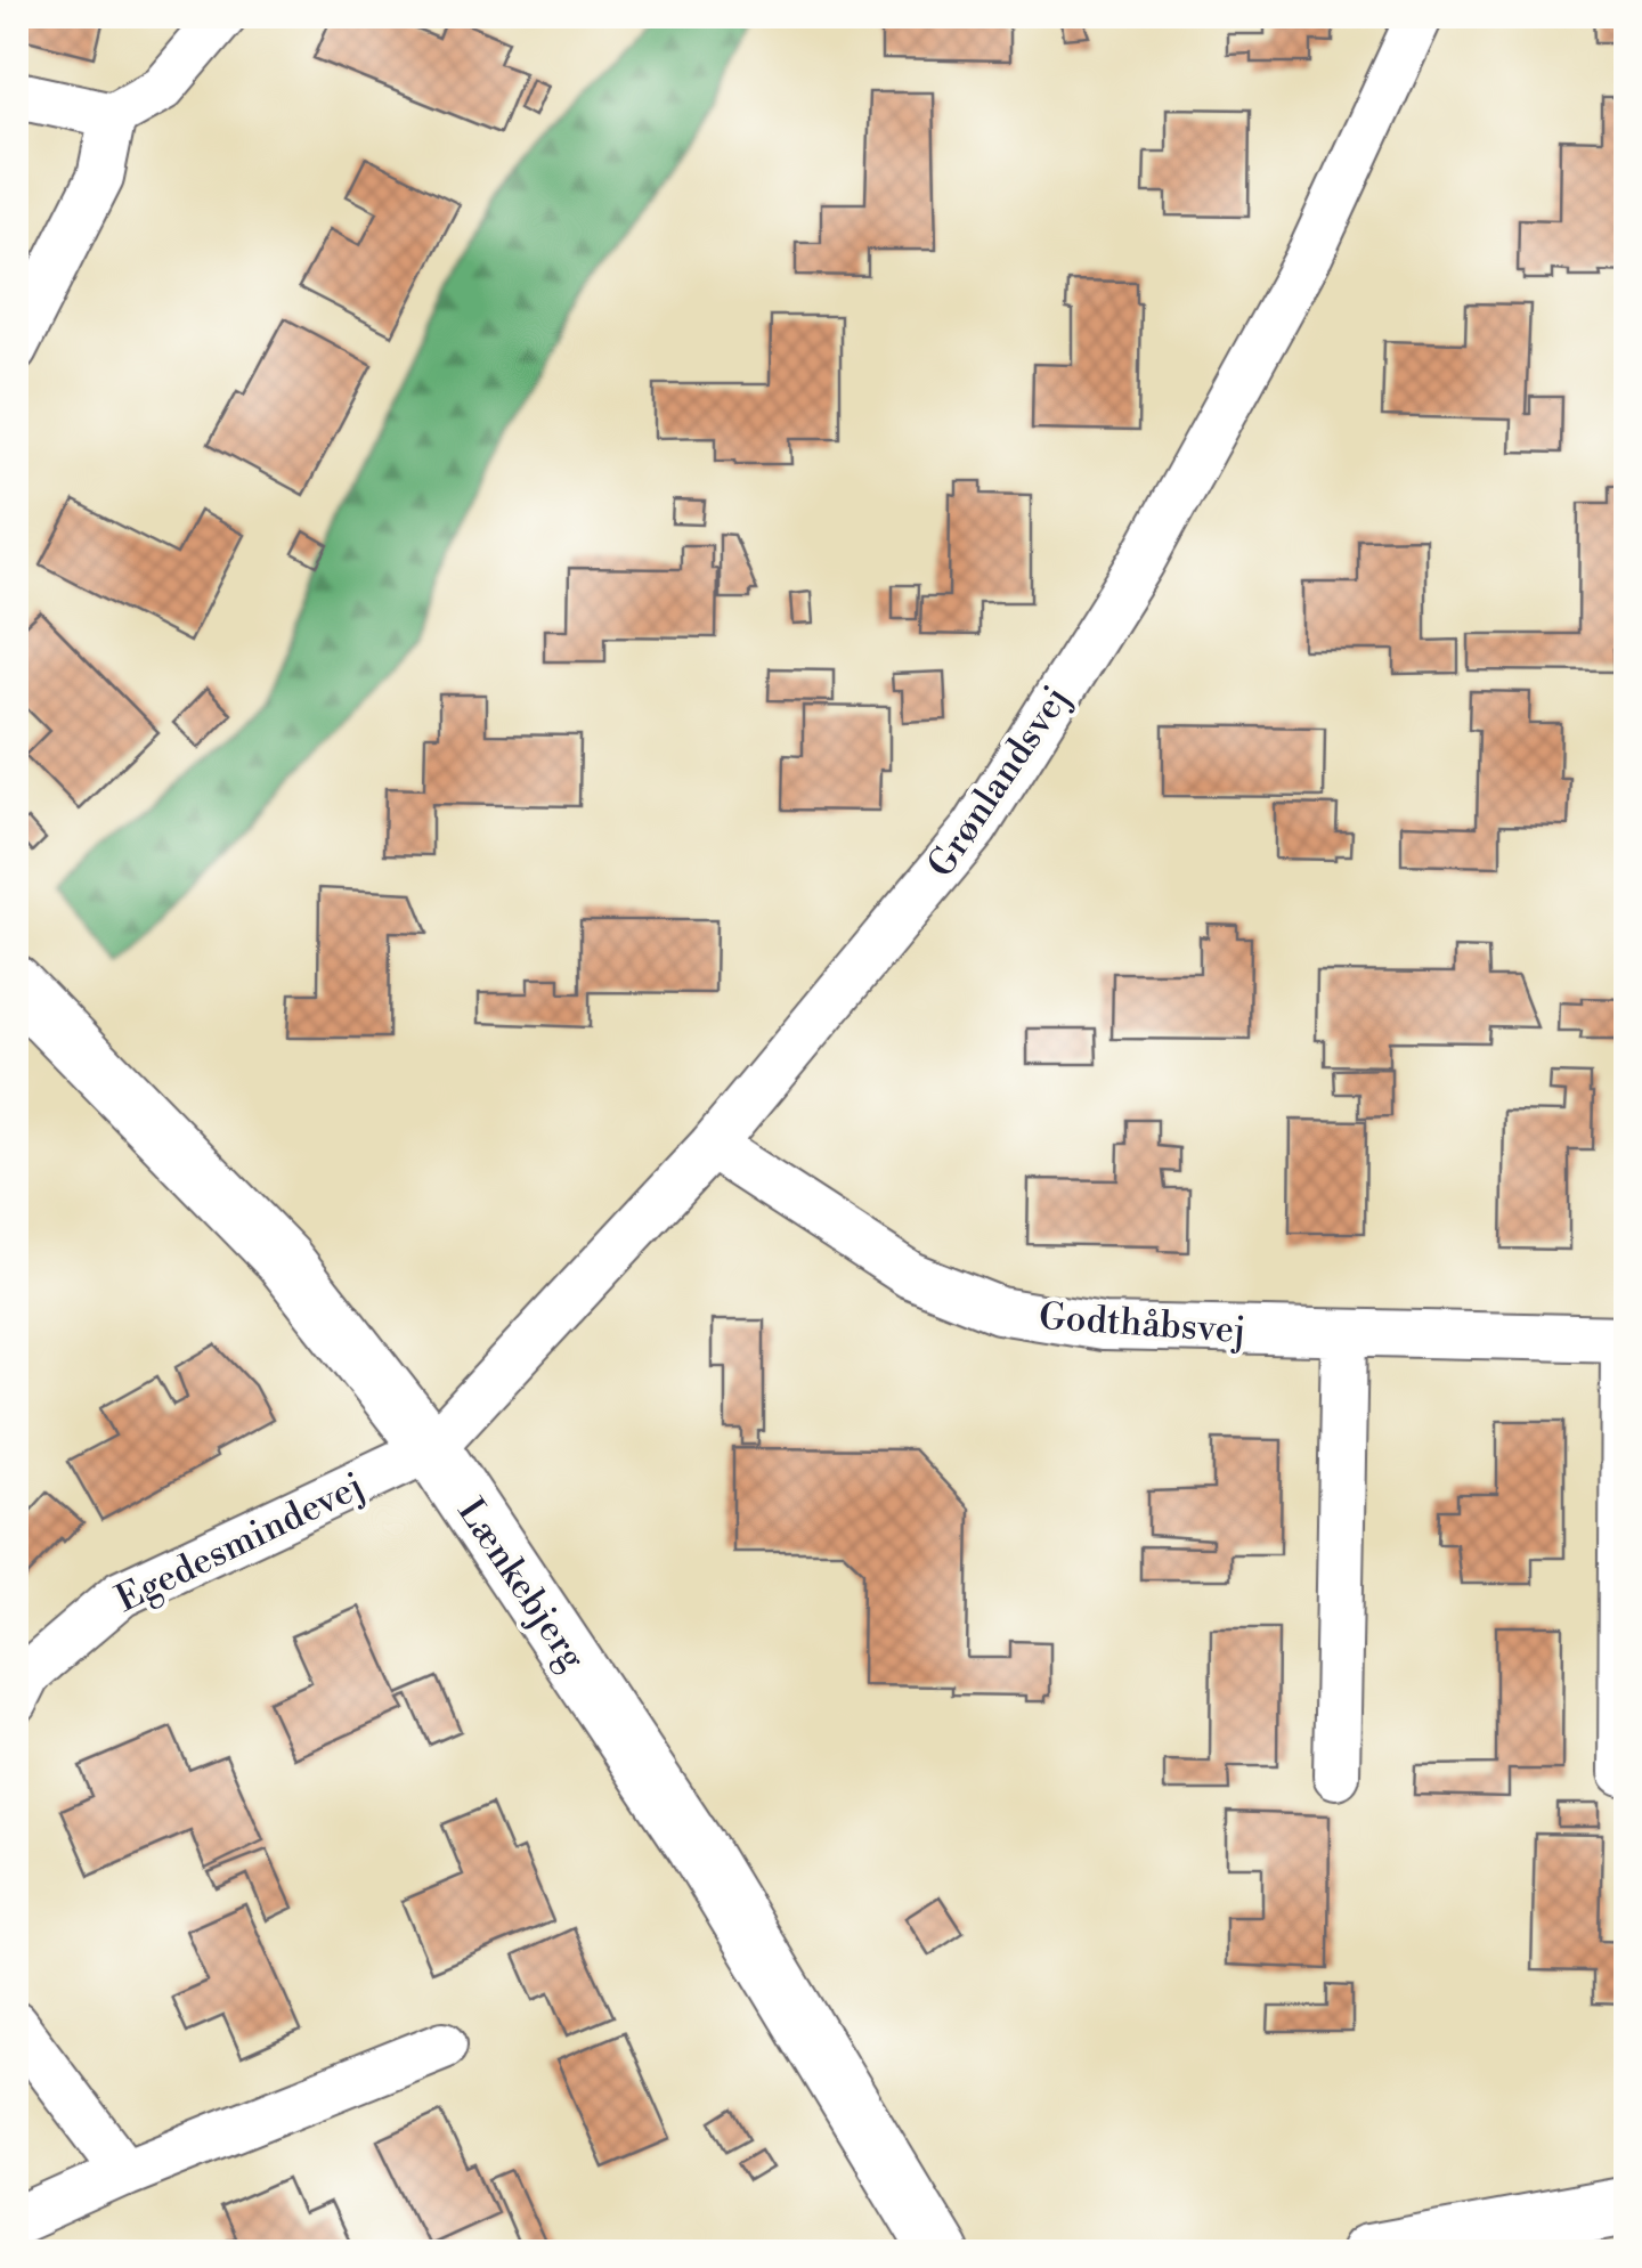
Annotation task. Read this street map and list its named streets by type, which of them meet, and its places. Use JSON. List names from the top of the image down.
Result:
{
  "streets": {
    "street": [
      "Grønlandsvej",
      "Godthåbsvej",
      "Egedesmindevej",
      "Lænkebjerg"
    ]
  },
  "crossings": [
    ["Grønlandsvej", "Godthåbsvej"],
    ["Grønlandsvej", "Egedesmindevej"],
    ["Grønlandsvej", "Lænkebjerg"],
    ["Egedesmindevej", "Lænkebjerg"]
  ]
}
